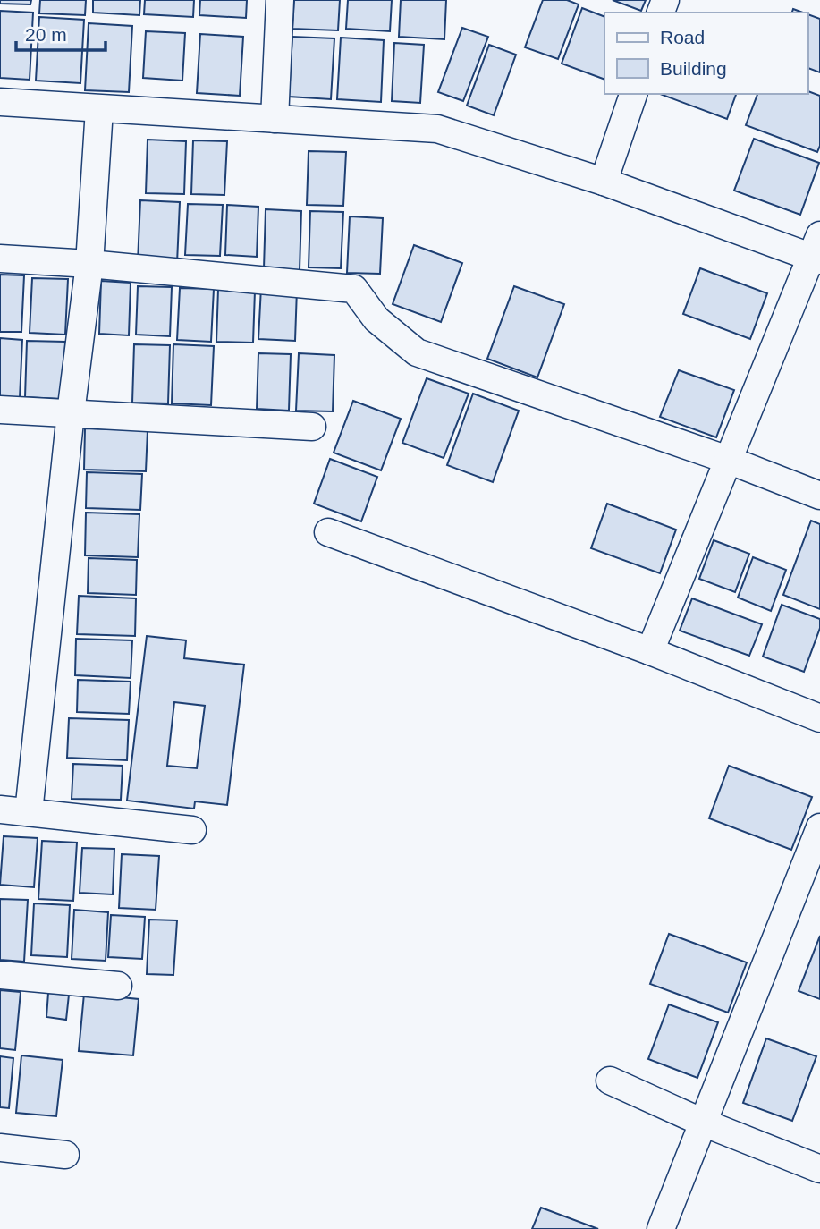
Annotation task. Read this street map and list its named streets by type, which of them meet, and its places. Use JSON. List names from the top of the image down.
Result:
{
  "legend": ["Road", "Building"],
  "scale_bar": "20 m"
}
